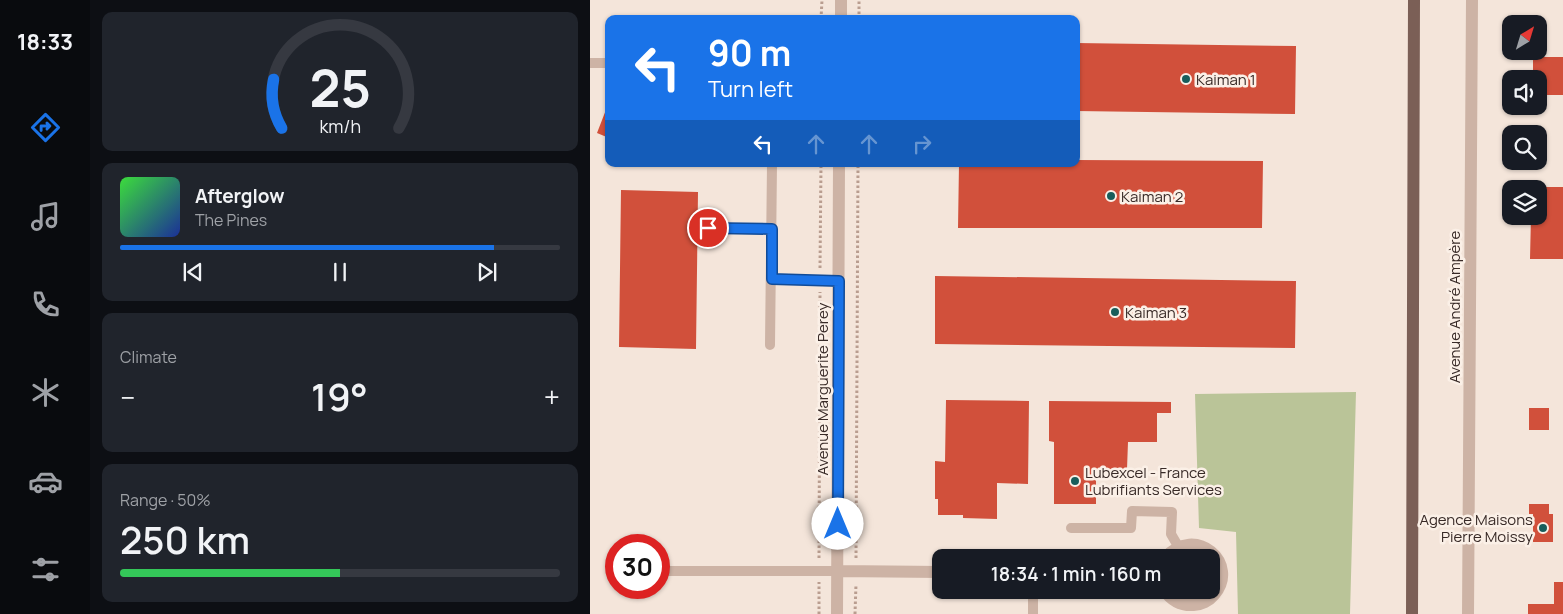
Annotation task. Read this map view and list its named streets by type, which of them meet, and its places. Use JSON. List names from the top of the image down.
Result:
{
  "streets": {
    "street": ["Avenue André Ampère", "Avenue Marguerite Perey"]
  },
  "places": [
    "Kaiman 1",
    "Kaiman 2",
    "Kaiman 3",
    "Lubexcel - France Lubrifiants Services",
    "Agence Maisons Pierre Moissy"
  ],
  "north": "top right",
  "page": {
    "tabs": "18:33",
    "turn": ["90 m", "Turn left"],
    "song": ["Afterglow", "The Pines"],
    "tile": [
      "Climate",
      ["Range · 50%", "250 km"]
    ],
    "heat": ["−", "19°", "+"],
    "limit": "30",
    "trip": "18:34 · 1 min · 160 m",
    "gauge": ["25", "km/h"]
  }
}
